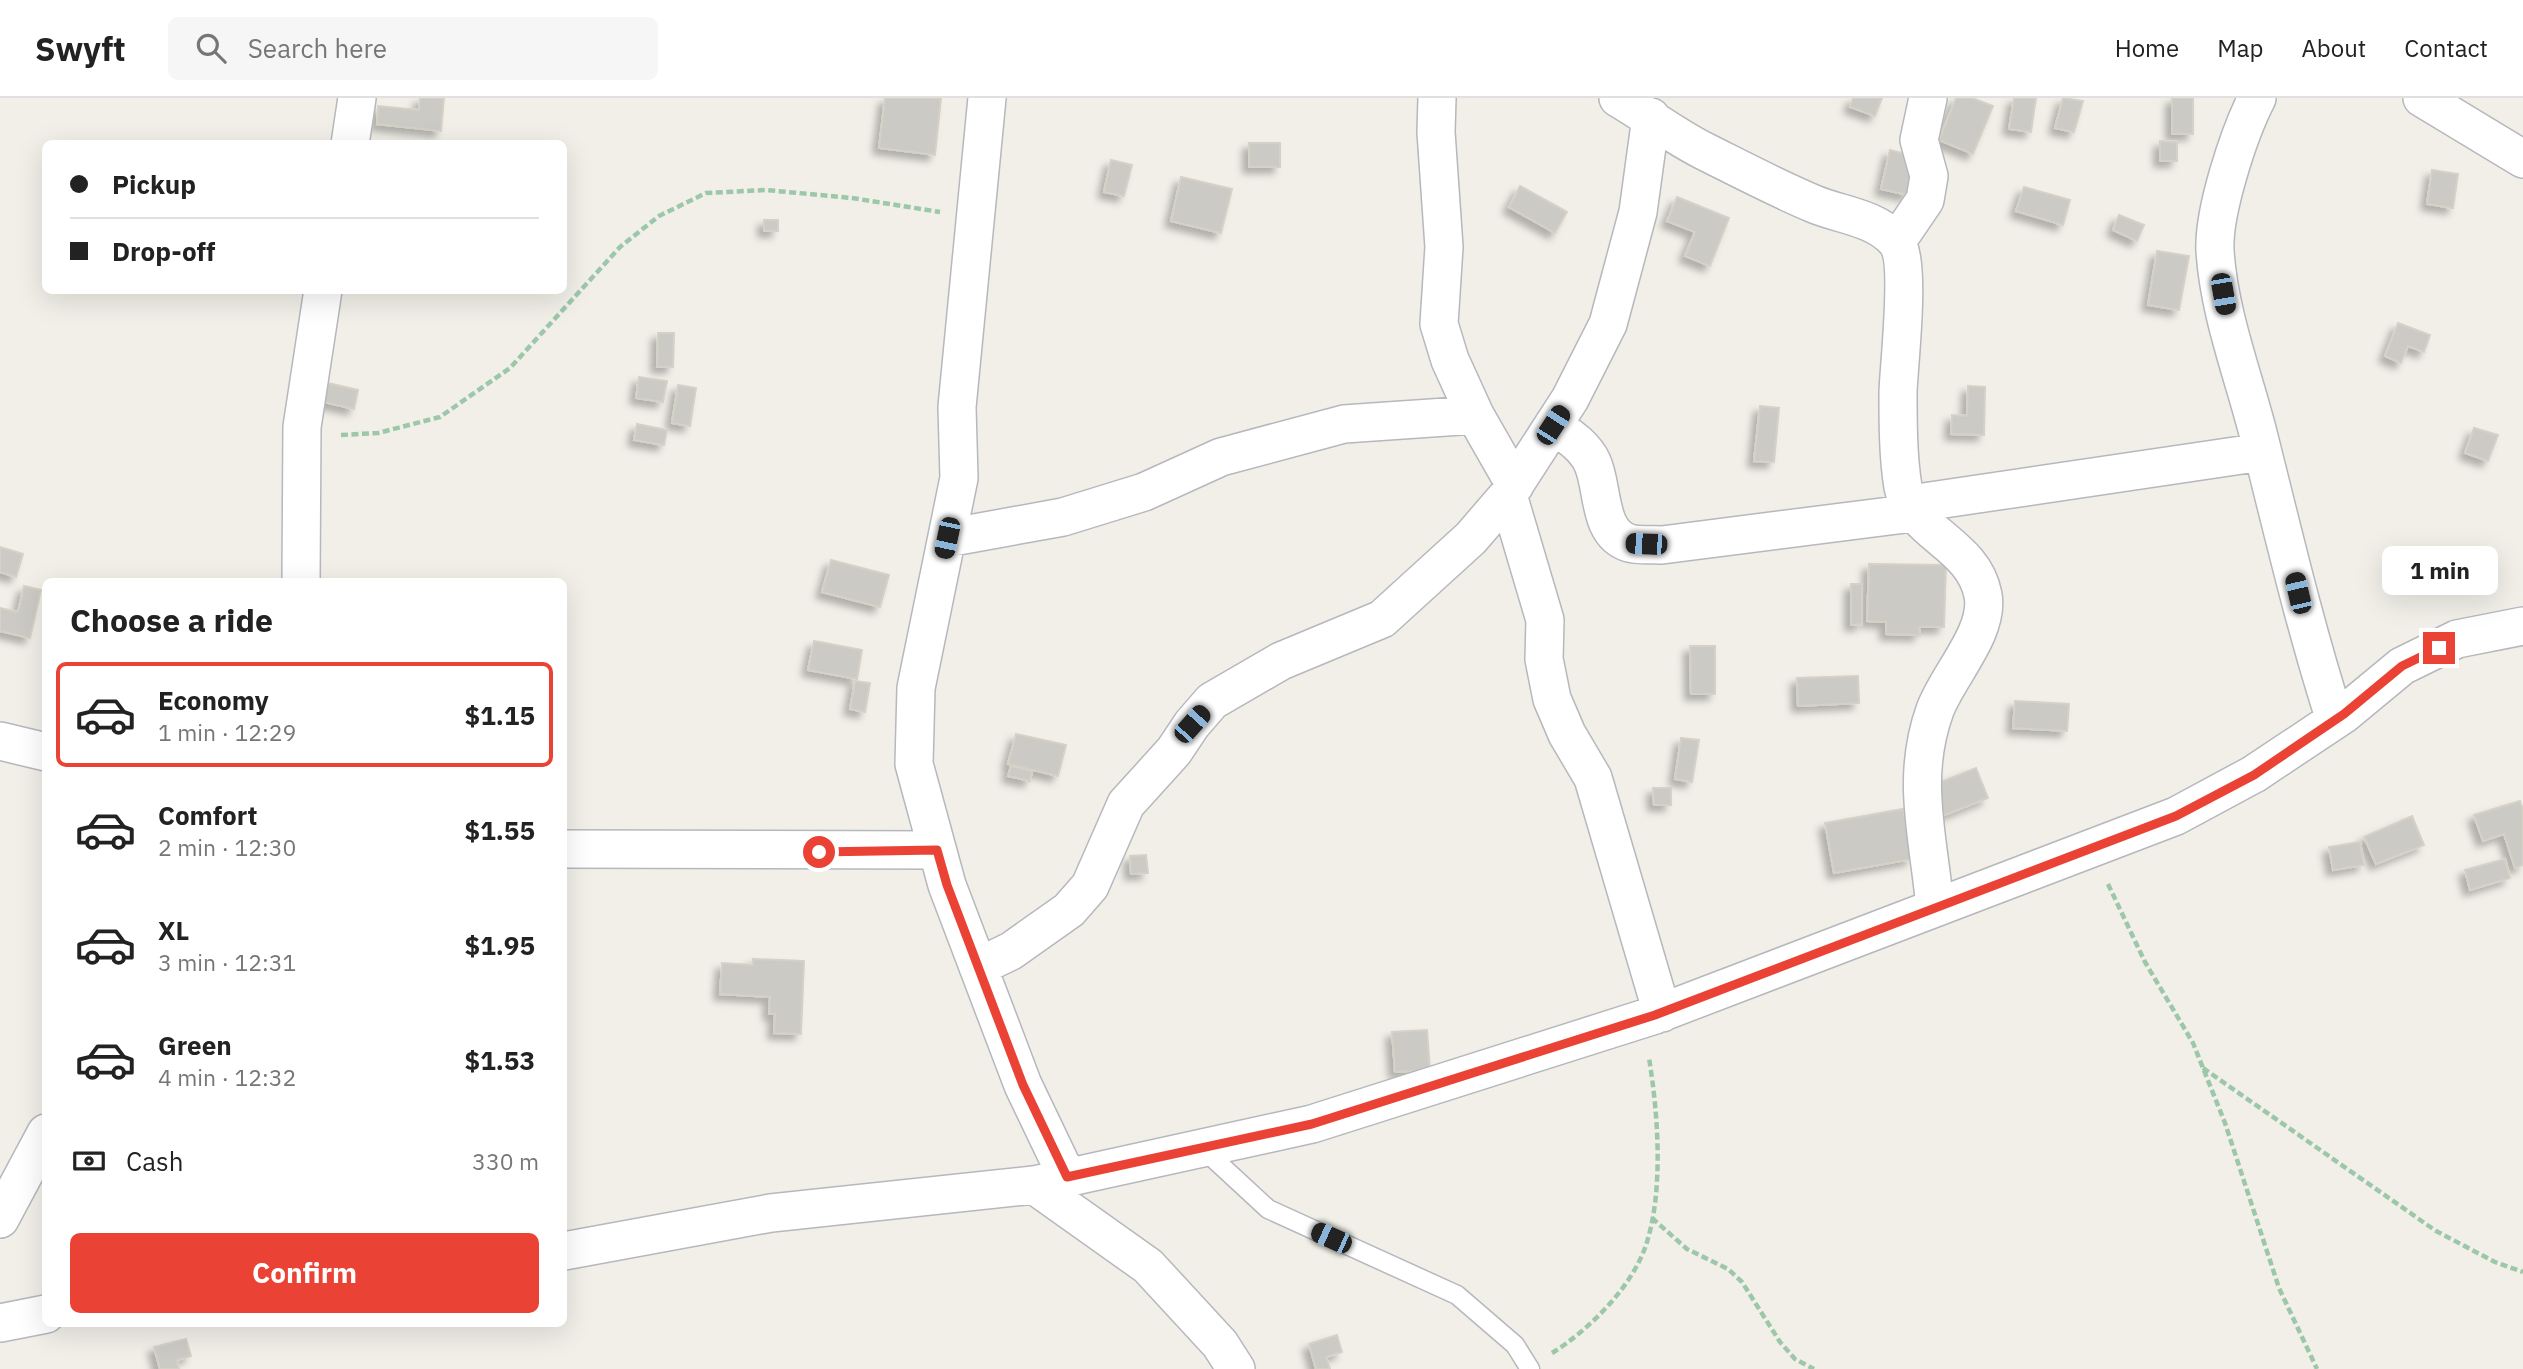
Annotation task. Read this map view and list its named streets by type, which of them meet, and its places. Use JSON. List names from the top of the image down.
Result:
{
  "page": {
    "header": "Swyft",
    "search": "Search here",
    "nav": [
      "Home",
      "Map",
      "About",
      "Contact"
    ],
    "banner": ["Pickup", "Drop-off"],
    "bubble": "1 min",
    "heading": "Choose a ride",
    "list": [
      {
        "name": "Economy",
        "note": "1 min · 12:29",
        "value": "$1.15"
      },
      {
        "name": "Comfort",
        "note": "2 min · 12:30",
        "value": "$1.55"
      },
      {
        "name": "XL",
        "note": "3 min · 12:31",
        "value": "$1.95"
      },
      {
        "name": "Green",
        "note": "4 min · 12:32",
        "value": "$1.53"
      }
    ],
    "pay": ["Cash", "330 m"],
    "buttons": "Confirm"
  }
}
